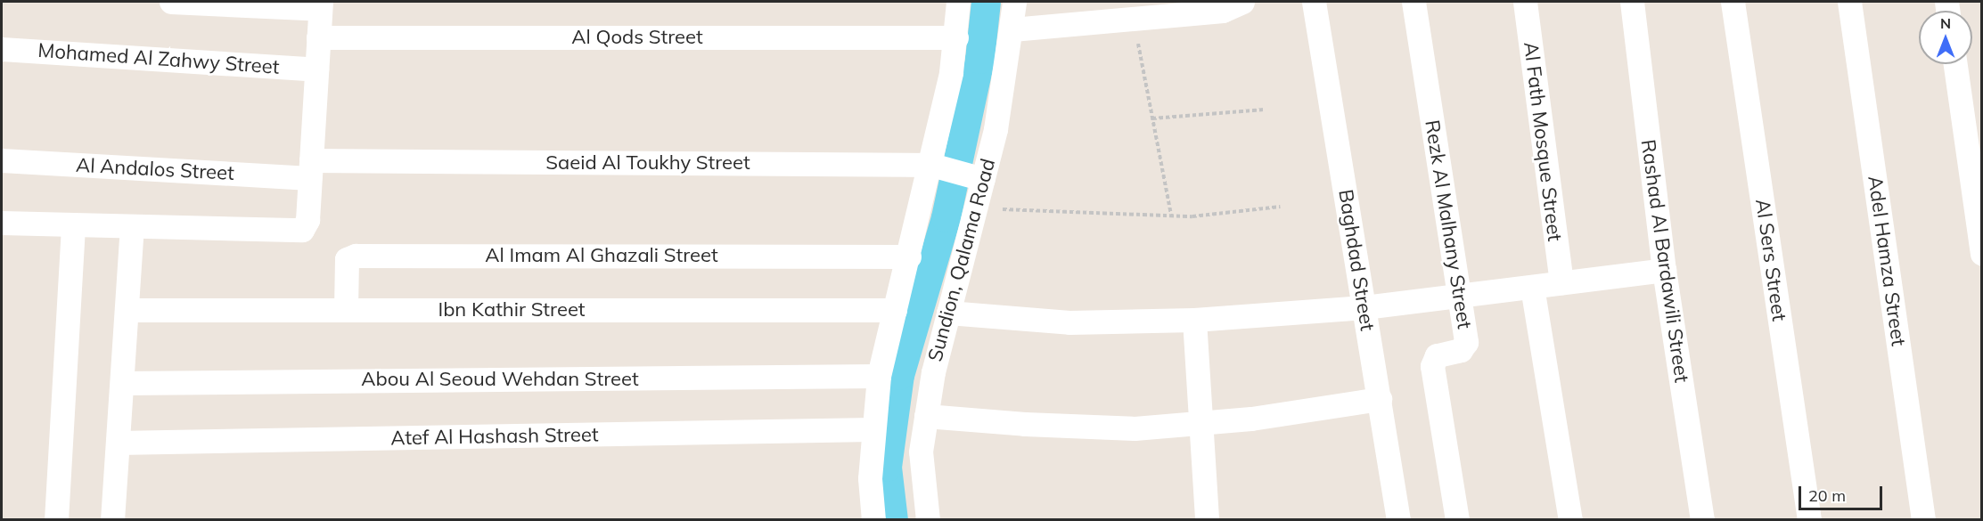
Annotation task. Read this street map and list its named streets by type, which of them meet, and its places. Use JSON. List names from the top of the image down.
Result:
{
  "streets": {
    "street": [
      "Al Qods Street",
      "Mohamed Al Zahwy Street",
      "Al Fath Mosque Street",
      "Saeid Al Toukhy Street",
      "Al Andalos Street",
      "Rezk Al Malhany Street",
      "Al Imam Al Ghazali Street",
      "Sundion, Qalama Road",
      "Baghdad Street",
      "Al Sers Street",
      "Rashad Al Bardawili Street",
      "Adel Hamza Street",
      "Ibn Kathir Street",
      "Abou Al Seoud Wehdan Street",
      "Atef Al Hashash Street"
    ]
  },
  "crossings": [
    ["Saeid Al Toukhy Street", "Al Andalos Street"],
    ["Saeid Al Toukhy Street", "Sundion, Qalama Road"],
    ["Al Imam Al Ghazali Street", "Ibn Kathir Street"]
  ],
  "scale_bar": "20 m",
  "north": "top"
}
